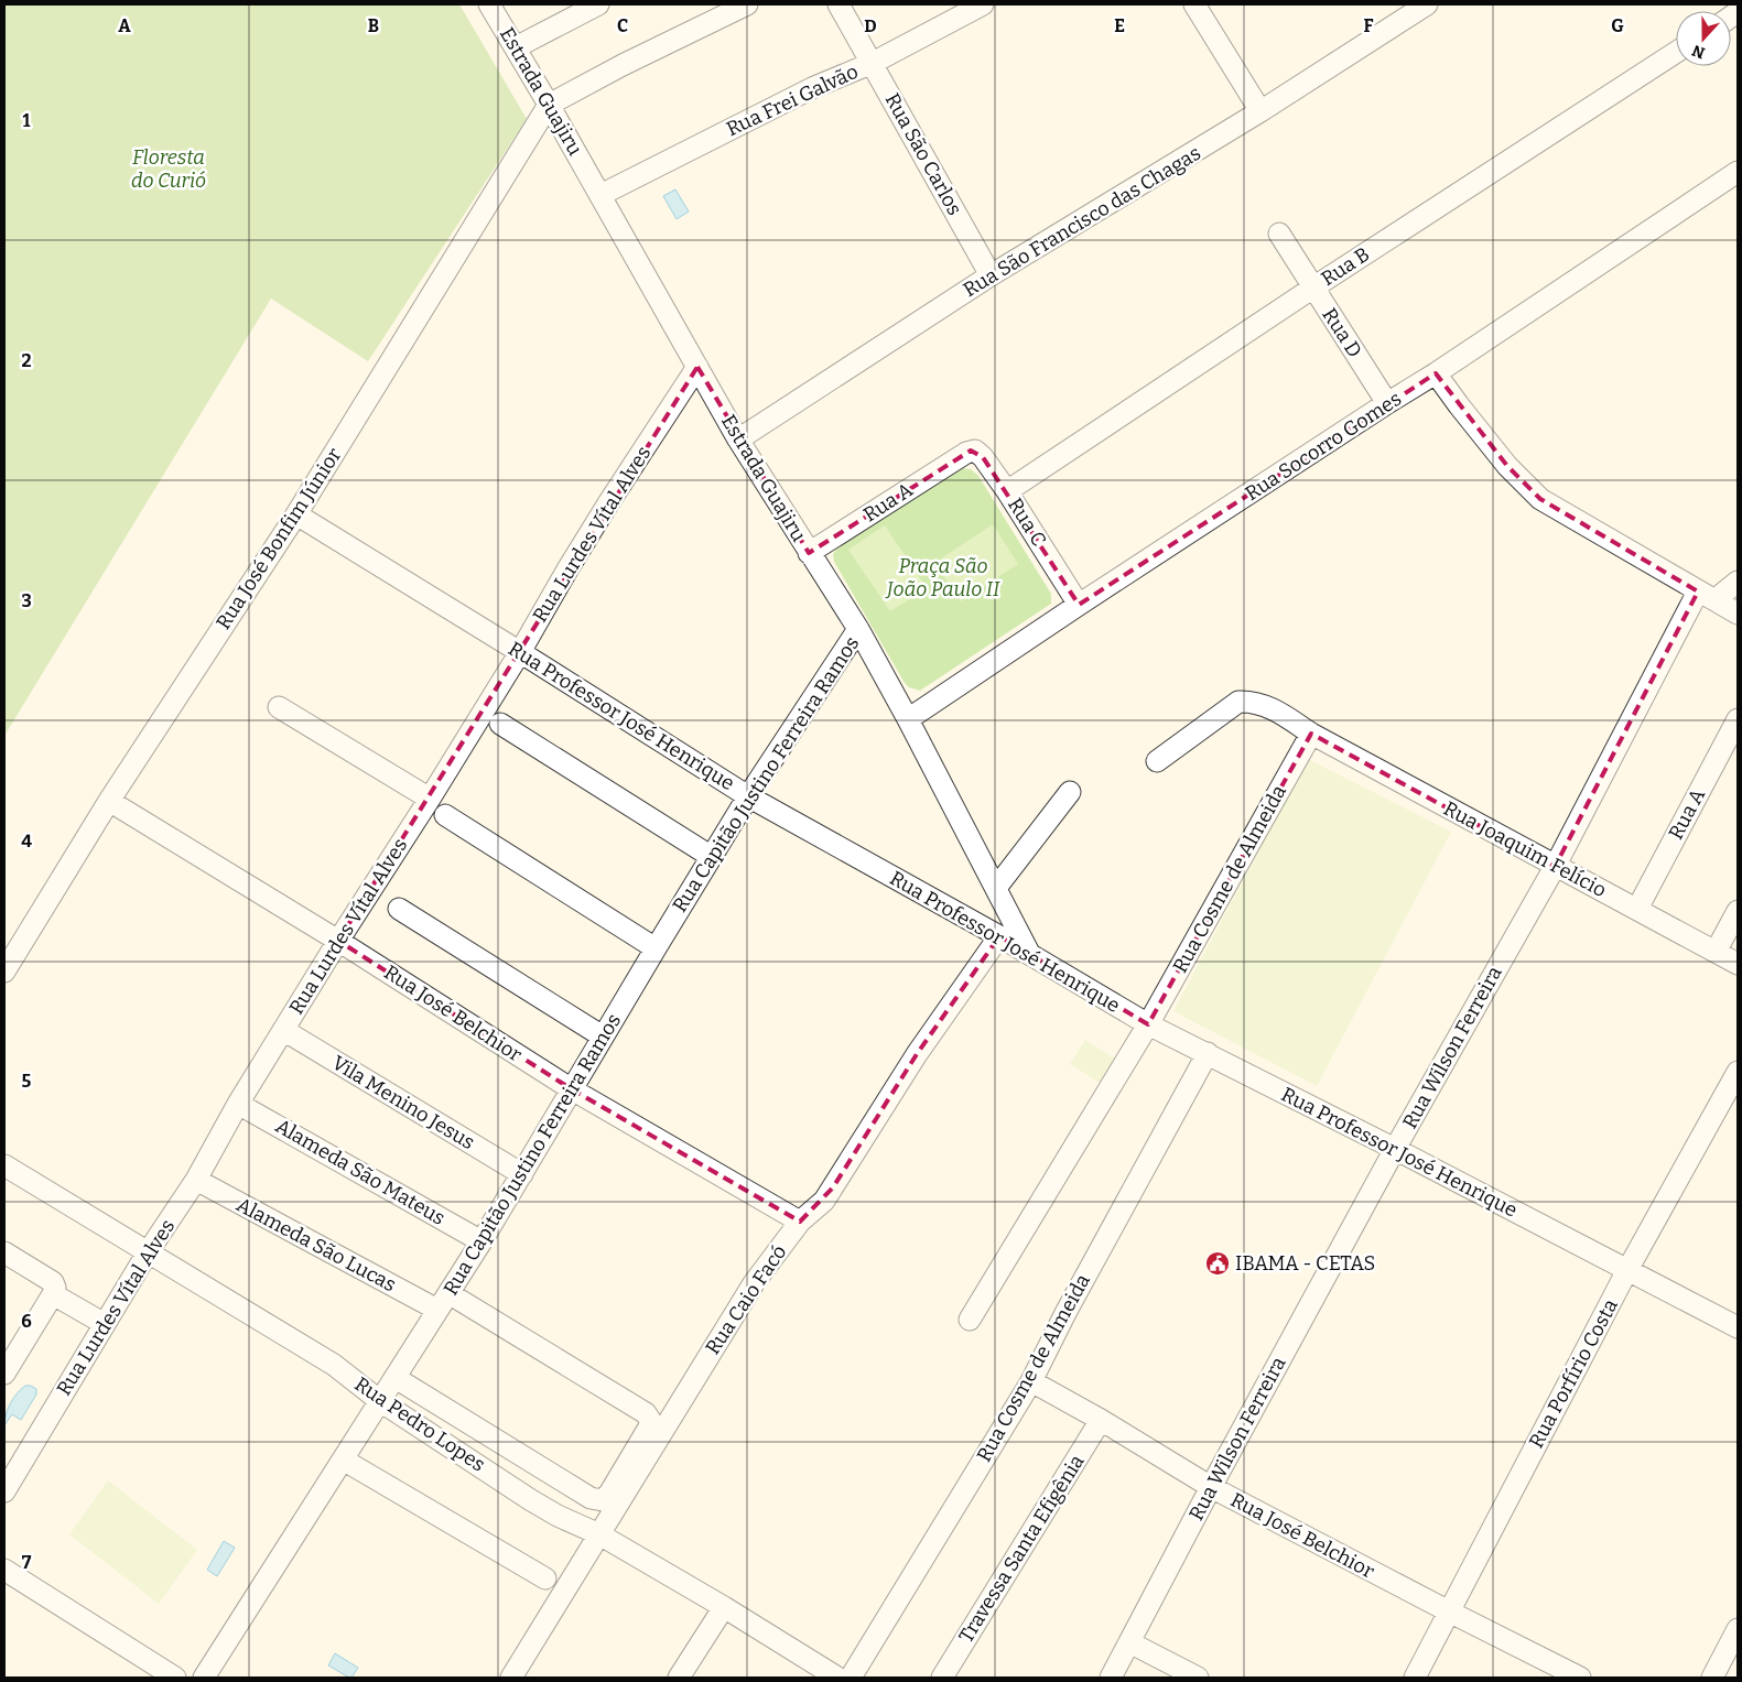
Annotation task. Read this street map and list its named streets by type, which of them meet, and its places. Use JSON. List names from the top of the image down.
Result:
{
  "streets": {
    "street": [
      "Estrada Guajiru",
      "Rua Frei Galvão",
      "Rua São Carlos",
      "Rua São Francisco das Chagas",
      "Rua B",
      "Rua D",
      "Rua Socorro Gomes",
      "Rua A",
      "Rua C",
      "Rua Lurdes Vítal Alves",
      "Rua José Bonfim Júnior",
      "Rua Professor José Henrique",
      "Rua Capitão Justino Ferreira Ramos",
      "Rua Joaquim Felício",
      "Rua Cosme de Almeida",
      "Rua José Belchior",
      "Rua Wilson Ferreira",
      "Vila Menino Jesus",
      "Alameda São Mateus",
      "Alameda São Lucas",
      "Rua Caio Facó",
      "Rua Porfírio Costa",
      "Rua Pedro Lopes",
      "Travessa Santa Efigênia"
    ]
  },
  "crossings": [
    ["Estrada Guajiru", "Rua Frei Galvão"],
    ["Estrada Guajiru", "Rua São Francisco das Chagas"],
    ["Estrada Guajiru", "Rua Socorro Gomes"],
    ["Estrada Guajiru", "Rua A"],
    ["Estrada Guajiru", "Rua Lurdes Vítal Alves"],
    ["Estrada Guajiru", "Rua José Bonfim Júnior"],
    ["Estrada Guajiru", "Rua Professor José Henrique"],
    ["Estrada Guajiru", "Rua Capitão Justino Ferreira Ramos"],
    ["Rua Frei Galvão", "Rua São Carlos"],
    ["Rua São Carlos", "Rua São Francisco das Chagas"],
    ["Rua B", "Rua D"],
    ["Rua B", "Rua C"],
    ["Rua D", "Rua Socorro Gomes"],
    ["Rua Socorro Gomes", "Rua C"],
    ["Rua A", "Rua C"],
    ["Rua A", "Rua Joaquim Felício"],
    ["Rua Lurdes Vítal Alves", "Rua Professor José Henrique"],
    ["Rua Lurdes Vítal Alves", "Rua José Belchior"],
    ["Rua Lurdes Vítal Alves", "Vila Menino Jesus"],
    ["Rua Lurdes Vítal Alves", "Alameda São Mateus"],
    ["Rua Lurdes Vítal Alves", "Alameda São Lucas"],
    ["Rua Lurdes Vítal Alves", "Rua Pedro Lopes"],
    ["Rua José Bonfim Júnior", "Rua Professor José Henrique"],
    ["Rua José Bonfim Júnior", "Rua José Belchior"],
    ["Rua Professor José Henrique", "Rua Capitão Justino Ferreira Ramos"],
    ["Rua Professor José Henrique", "Rua Cosme de Almeida"],
    ["Rua Professor José Henrique", "Rua Wilson Ferreira"],
    ["Rua Professor José Henrique", "Rua Caio Facó"],
    ["Rua Professor José Henrique", "Rua Porfírio Costa"],
    ["Rua Capitão Justino Ferreira Ramos", "Rua José Belchior"],
    ["Rua Capitão Justino Ferreira Ramos", "Vila Menino Jesus"],
    ["Rua Capitão Justino Ferreira Ramos", "Alameda São Mateus"],
    ["Rua Capitão Justino Ferreira Ramos", "Alameda São Lucas"],
    ["Rua Capitão Justino Ferreira Ramos", "Rua Pedro Lopes"],
    ["Rua Joaquim Felício", "Rua Cosme de Almeida"],
    ["Rua Joaquim Felício", "Rua Wilson Ferreira"],
    ["Rua Cosme de Almeida", "Rua José Belchior"],
    ["Rua José Belchior", "Rua Wilson Ferreira"],
    ["Rua José Belchior", "Rua Caio Facó"],
    ["Rua José Belchior", "Rua Porfírio Costa"],
    ["Rua José Belchior", "Travessa Santa Efigênia"],
    ["Rua Caio Facó", "Rua Pedro Lopes"]
  ],
  "parks": ["Floresta do Curió", "Praça São João Paulo II"],
  "places": {
    "public building": ["IBAMA - CETAS"]
  },
  "north": "bottom",
  "grid": {
    "columns": [
      "A",
      "B",
      "C",
      "D",
      "E",
      "F",
      "G"
    ],
    "rows": [
      "1",
      "2",
      "3",
      "4",
      "5",
      "6",
      "7"
    ]
  }
}
